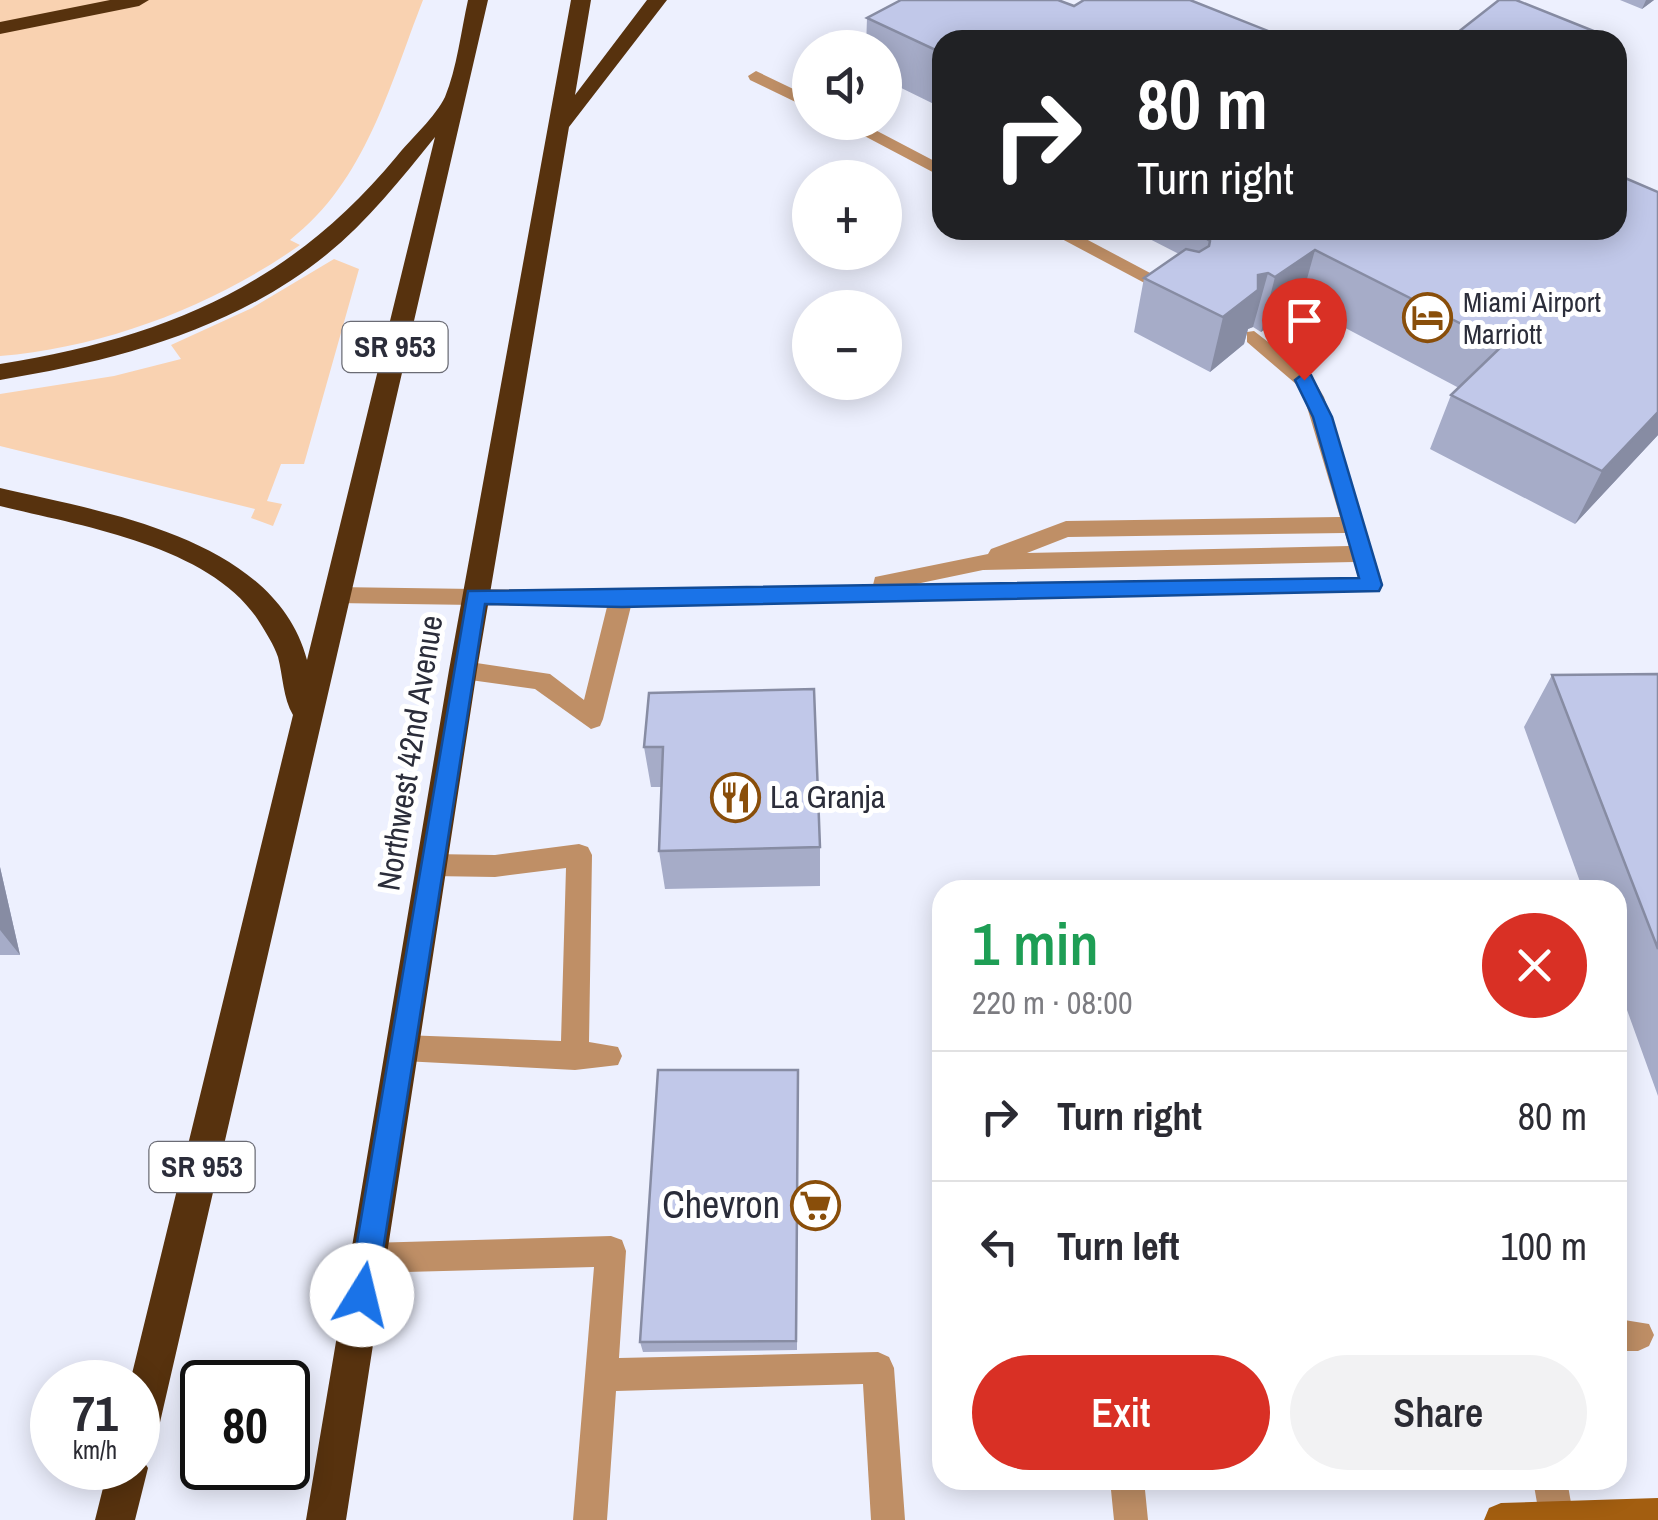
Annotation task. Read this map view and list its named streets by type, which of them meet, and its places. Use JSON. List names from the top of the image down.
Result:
{
  "streets": {
    "highway": ["SR 953", "Northwest 42nd Avenue"]
  },
  "places": {
    "hotel": ["Miami Airport Marriott"],
    "restaurant": ["La Granja"],
    "supermarket": ["Chevron"]
  },
  "page": {
    "map_buttons": ["+", "−"],
    "turn": ["80 m", "Turn right"],
    "heading": ["1 min", "220 m · 08:00"],
    "list": [
      {
        "name": "Turn right",
        "value": "80 m"
      },
      {
        "name": "Turn left",
        "value": "100 m"
      }
    ],
    "buttons": ["Exit", "Share"],
    "speed": "71 km/h",
    "limit": "80"
  }
}
